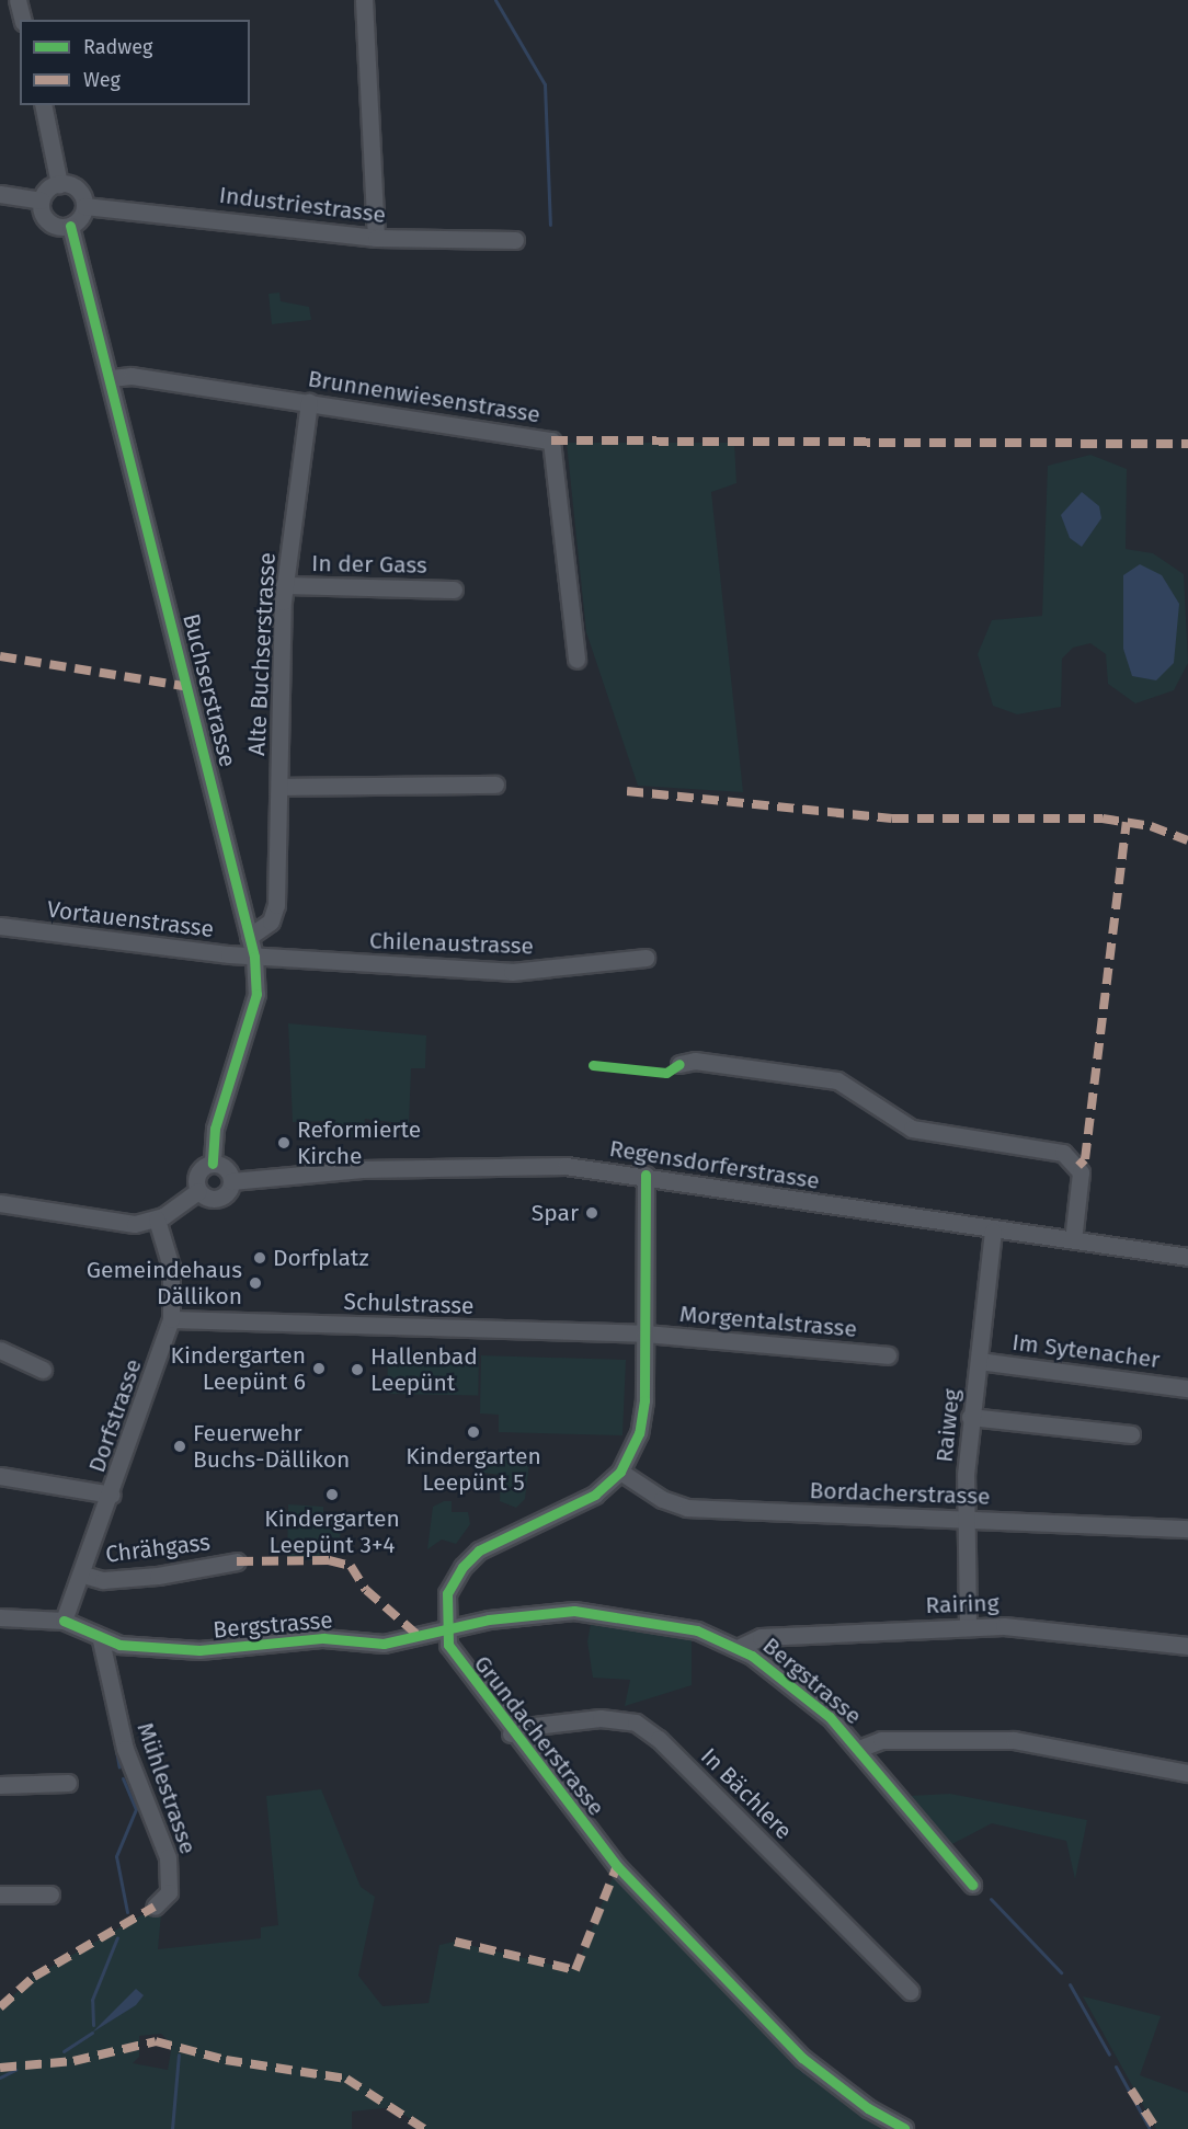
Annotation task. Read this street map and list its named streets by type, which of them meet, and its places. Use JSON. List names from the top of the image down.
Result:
{
  "streets": {
    "street": [
      "Industriestrasse",
      "Brunnenwiesenstrasse",
      "In der Gass",
      "Alte Buchserstrasse",
      "Buchserstrasse",
      "Vortauenstrasse",
      "Chilenaustrasse",
      "Regensdorferstrasse",
      "Schulstrasse",
      "Morgentalstrasse",
      "Im Sytenacher",
      "Dorfstrasse",
      "Raiweg",
      "Bordacherstrasse",
      "Chrähgass",
      "Rairing",
      "Bergstrasse",
      "Grundacherstrasse",
      "Mühlestrasse",
      "In Bächlere"
    ]
  },
  "crossings": [
    ["Industriestrasse", "Buchserstrasse"],
    ["Brunnenwiesenstrasse", "Alte Buchserstrasse"],
    ["Brunnenwiesenstrasse", "Buchserstrasse"],
    ["In der Gass", "Alte Buchserstrasse"],
    ["Alte Buchserstrasse", "Buchserstrasse"],
    ["Buchserstrasse", "Vortauenstrasse"],
    ["Buchserstrasse", "Chilenaustrasse"],
    ["Buchserstrasse", "Regensdorferstrasse"],
    ["Vortauenstrasse", "Chilenaustrasse"],
    ["Regensdorferstrasse", "Raiweg"],
    ["Regensdorferstrasse", "Grundacherstrasse"],
    ["Schulstrasse", "Morgentalstrasse"],
    ["Schulstrasse", "Dorfstrasse"],
    ["Schulstrasse", "Grundacherstrasse"],
    ["Morgentalstrasse", "Grundacherstrasse"],
    ["Im Sytenacher", "Raiweg"],
    ["Dorfstrasse", "Chrähgass"],
    ["Dorfstrasse", "Bergstrasse"],
    ["Raiweg", "Bordacherstrasse"],
    ["Raiweg", "Rairing"],
    ["Bordacherstrasse", "Grundacherstrasse"],
    ["Rairing", "Bergstrasse"],
    ["Bergstrasse", "Grundacherstrasse"],
    ["Bergstrasse", "Mühlestrasse"],
    ["Grundacherstrasse", "In Bächlere"]
  ],
  "places": [
    "Reformierte Kirche",
    "Spar",
    "Dorfplatz",
    "Gemeindehaus Dällikon",
    "Kindergarten Leepünt 6",
    "Hallenbad Leepünt",
    "Kindergarten Leepünt 5",
    "Feuerwehr Buchs-Dällikon",
    "Kindergarten Leepünt 3+4"
  ],
  "legend": ["Radweg", "Weg"]
}
